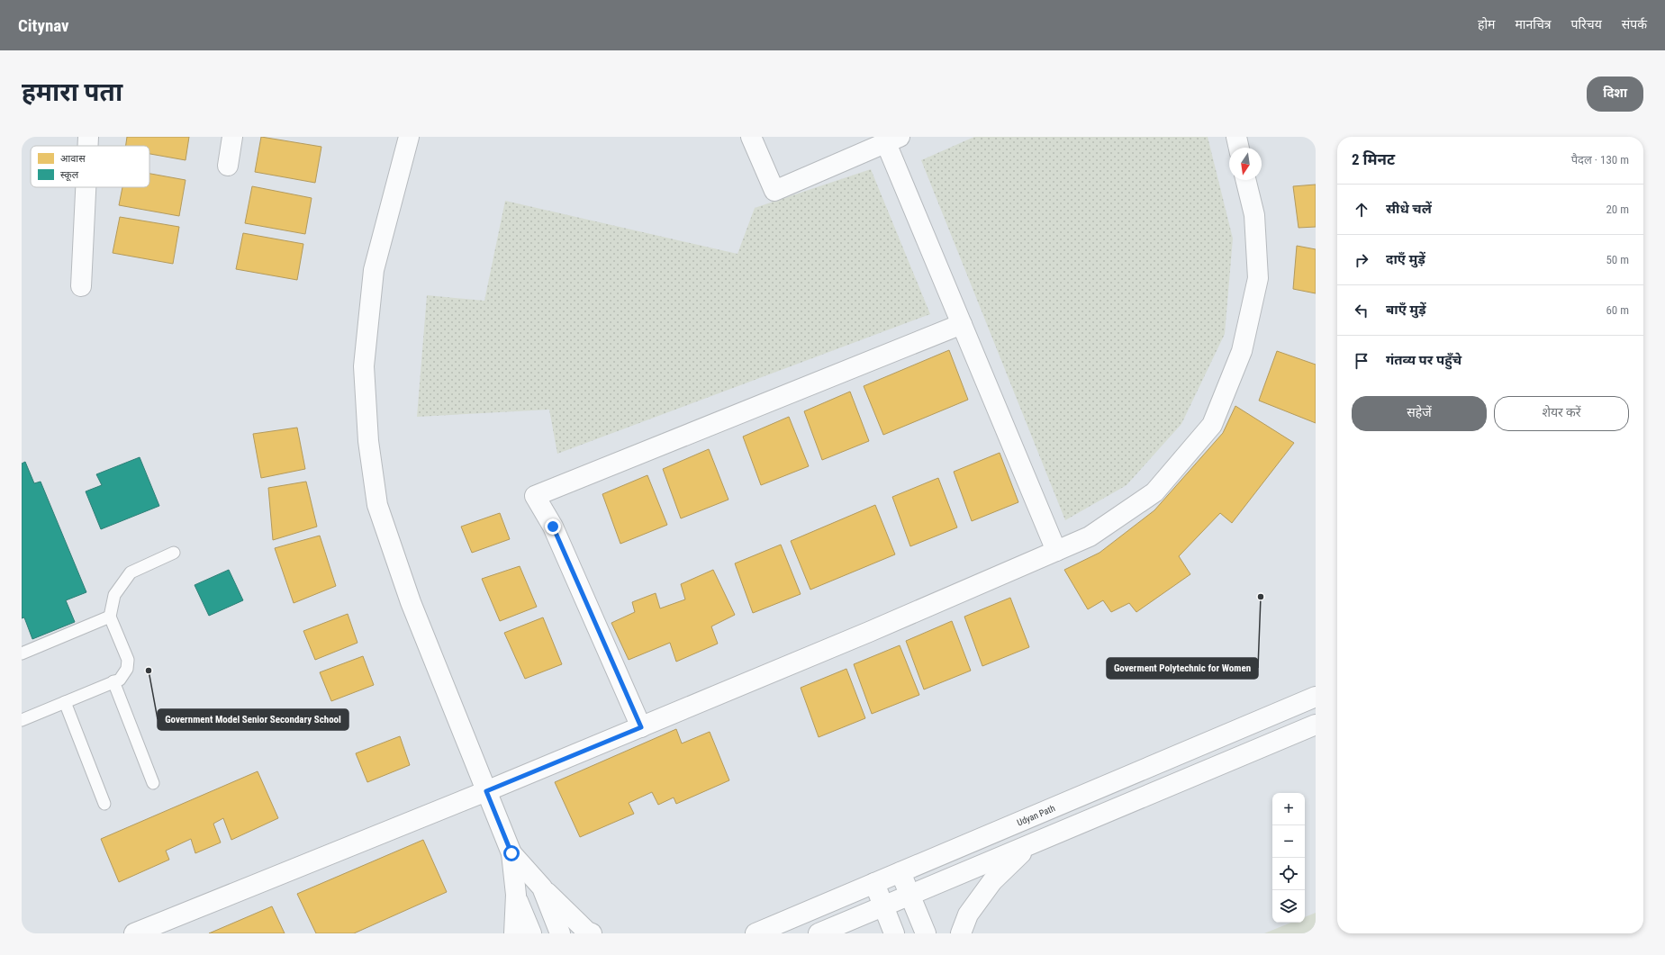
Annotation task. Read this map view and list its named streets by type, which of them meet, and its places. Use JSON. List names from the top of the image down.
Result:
{
  "streets": {
    "street": ["Udyan Path"]
  },
  "places": ["Goverment Polytechnic for Women", "Government Model Senior Secondary School"],
  "legend": ["आवास", "स्कूल"],
  "north": "bottom",
  "page": {
    "header": "Citynav",
    "nav": [
      "होम",
      "मानचित्र",
      "परिचय",
      "संपर्क"
    ],
    "buttons": [
      "दिशा",
      ["सहेजें", "शेयर करें"]
    ],
    "title": "हमारा पता",
    "heading": ["2 मिनट", "पैदल · 130 m"],
    "list": [
      ["सीधे चलें", "20 m"],
      ["दाएँ मुड़ें", "50 m"],
      ["बाएँ मुड़ें", "60 m"],
      "गंतव्य पर पहुँचे"
    ],
    "map_buttons": ["+", "−"]
  }
}
